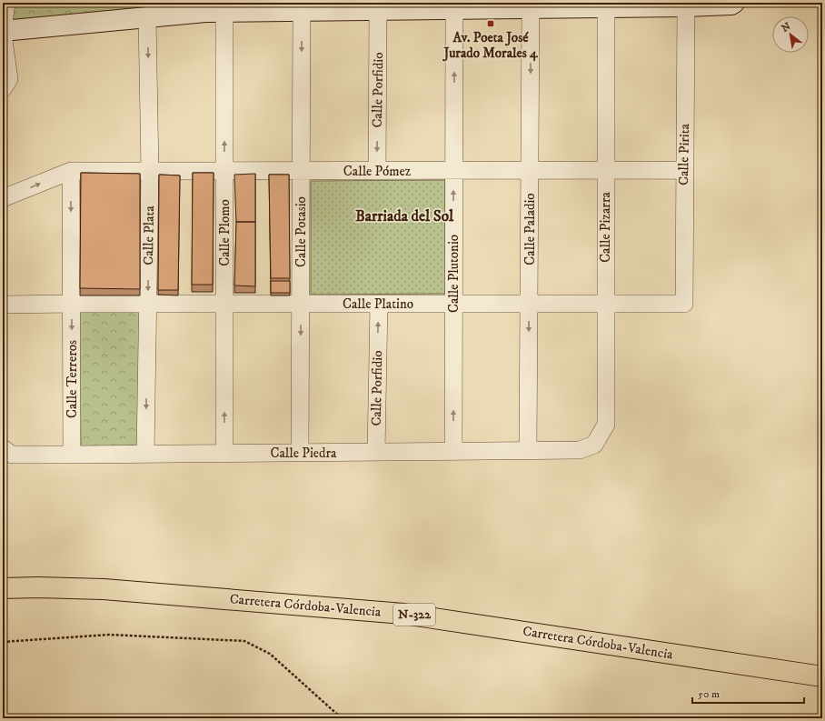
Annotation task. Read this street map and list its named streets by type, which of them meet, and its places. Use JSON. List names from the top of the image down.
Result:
{
  "streets": {
    "highway": ["Carretera Córdoba-Valencia", "N-322"],
    "street": [
      "Calle Porfidio",
      "Calle Pirita",
      "Calle Pómez",
      "Calle Pizarra",
      "Calle Paladio",
      "Calle Potasio",
      "Calle Plomo",
      "Calle Plata",
      "Calle Plutonio",
      "Calle Platino",
      "Calle Terreros",
      "Calle Piedra"
    ]
  },
  "crossings": [
    ["Calle Porfidio", "Calle Pómez"],
    ["Calle Porfidio", "Calle Platino"],
    ["Calle Porfidio", "Calle Piedra"],
    ["Calle Pirita", "Calle Pómez"],
    ["Calle Pirita", "Calle Platino"],
    ["Calle Pómez", "Calle Pizarra"],
    ["Calle Pómez", "Calle Paladio"],
    ["Calle Pómez", "Calle Potasio"],
    ["Calle Pómez", "Calle Plomo"],
    ["Calle Pómez", "Calle Plata"],
    ["Calle Pómez", "Calle Plutonio"],
    ["Calle Pómez", "Calle Terreros"],
    ["Calle Pizarra", "Calle Platino"],
    ["Calle Pizarra", "Calle Piedra"],
    ["Calle Paladio", "Calle Platino"],
    ["Calle Paladio", "Calle Piedra"],
    ["Calle Potasio", "Calle Platino"],
    ["Calle Potasio", "Calle Piedra"],
    ["Calle Plomo", "Calle Platino"],
    ["Calle Plomo", "Calle Piedra"],
    ["Calle Plata", "Calle Platino"],
    ["Calle Plata", "Calle Piedra"],
    ["Calle Plutonio", "Calle Platino"],
    ["Calle Plutonio", "Calle Piedra"],
    ["Calle Platino", "Calle Terreros"],
    ["Calle Terreros", "Calle Piedra"]
  ],
  "one_way": [
    "Calle Paladio",
    "Calle Potasio",
    "Calle Plomo",
    "Calle Plata",
    "Calle Plutonio",
    "Calle Terreros"
  ],
  "districts": ["Barriada del Sol"],
  "places": {
    "transit": ["Av. Poeta José Jurado Morales 4"]
  },
  "scale_bar": "50 m",
  "north": "top left"
}
